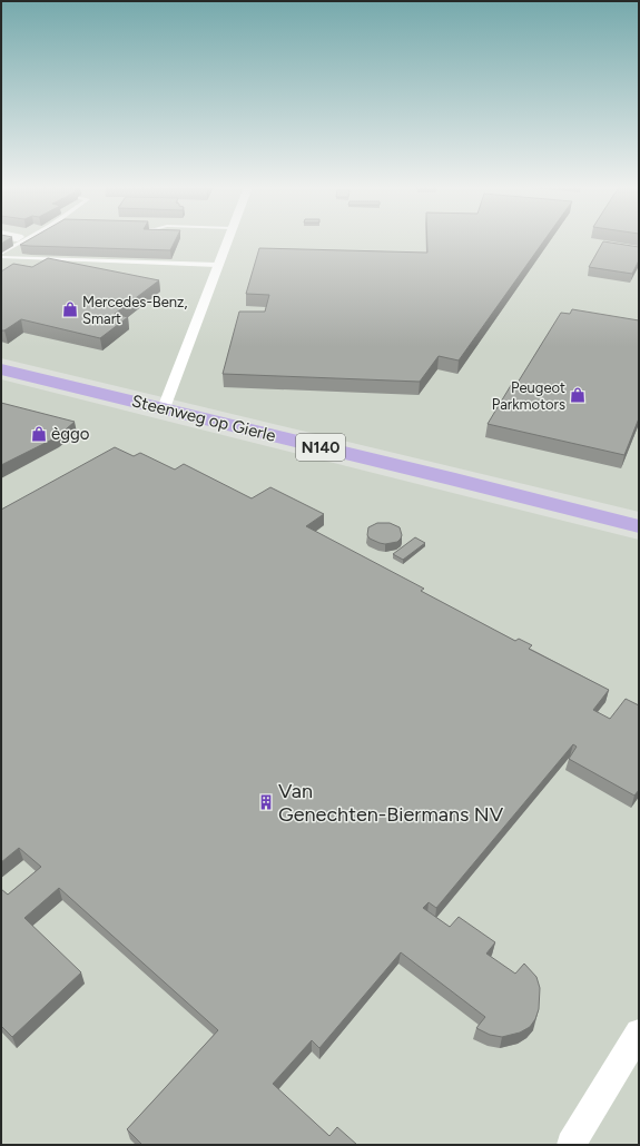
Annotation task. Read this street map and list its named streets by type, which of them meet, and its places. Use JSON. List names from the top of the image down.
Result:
{
  "streets": {
    "main road": ["Steenweg op Gierle", "N140"]
  },
  "places": {
    "shop": ["Mercedes-Benz, Smart", "Peugeot Parkmotors", "èggo"],
    "building": ["Van Genechten-Biermans NV"]
  }
}
